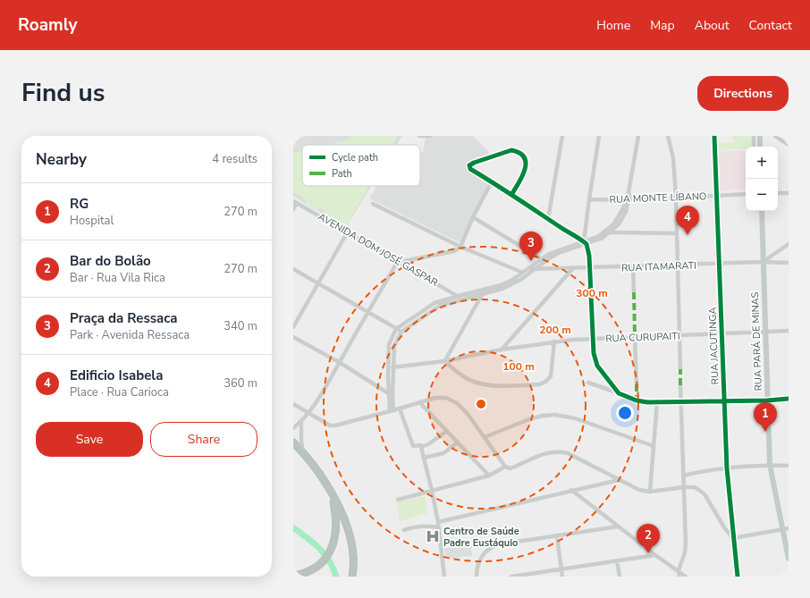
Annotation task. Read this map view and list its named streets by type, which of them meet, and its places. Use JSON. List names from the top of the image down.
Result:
{
  "streets": {
    "main road": ["RUA PARÁ DE MINAS"],
    "street": [
      "RUA MONTE LÍBANO",
      "AVENIDA DOM JOSÉ GASPAR",
      "RUA ITAMARATI",
      "RUA CURUPAITI",
      "RUA JACUTINGA"
    ]
  },
  "crossings": [
    ["RUA MONTE LÍBANO", "RUA JACUTINGA"],
    ["RUA ITAMARATI", "RUA PARÁ DE MINAS"],
    ["RUA ITAMARATI", "RUA JACUTINGA"],
    ["RUA CURUPAITI", "RUA PARÁ DE MINAS"],
    ["RUA CURUPAITI", "RUA JACUTINGA"]
  ],
  "places": {
    "hospital": ["Centro de Saúde Padre Eustáquio"]
  },
  "legend": ["Cycle path", "Path"],
  "page": {
    "header": "Roamly",
    "nav": [
      "Home",
      "Map",
      "About",
      "Contact"
    ],
    "title": "Find us",
    "buttons": [
      "Directions",
      ["Save", "Share"]
    ],
    "heading": ["Nearby", "4 results"],
    "map_buttons": ["+", "−"],
    "list": [
      {
        "mark": "1",
        "name": "RG",
        "note": "Hospital",
        "value": "270 m"
      },
      {
        "mark": "2",
        "name": "Bar do Bolão",
        "note": "Bar · Rua Vila Rica",
        "value": "270 m"
      },
      {
        "mark": "3",
        "name": "Praça da Ressaca",
        "note": "Park · Avenida Ressaca",
        "value": "340 m"
      },
      {
        "mark": "4",
        "name": "Edificio Isabela",
        "note": "Place · Rua Carioca",
        "value": "360 m"
      }
    ],
    "pins": [
      "4",
      "3",
      "1",
      "2"
    ]
  },
  "rings": ["300 m", "200 m", "100 m"]
}
